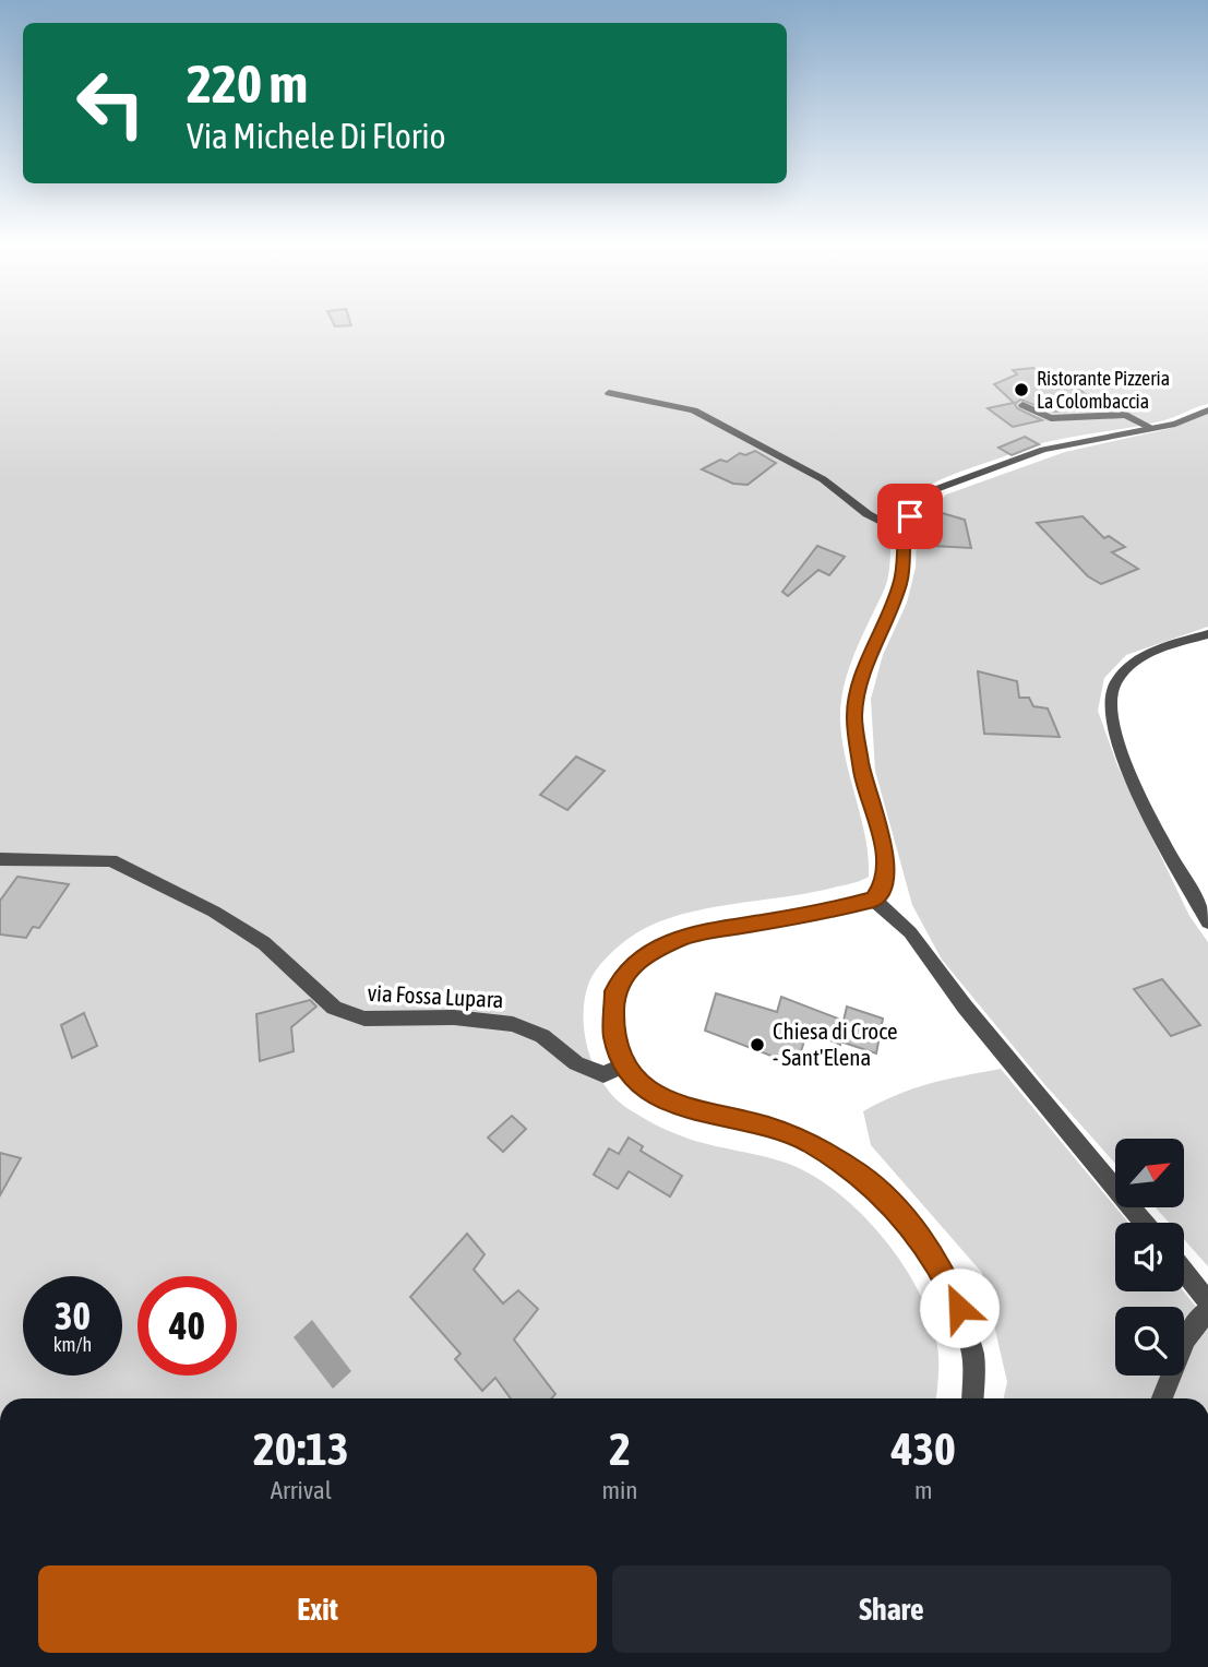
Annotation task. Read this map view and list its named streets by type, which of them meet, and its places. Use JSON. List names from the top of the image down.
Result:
{
  "streets": {
    "street": ["via Fossa Lupara"]
  },
  "places": ["Ristorante Pizzeria La Colombaccia", "Chiesa di Croce - Sant'Elena"],
  "north": "top right",
  "page": {
    "turn": ["220 m", "Via Michele Di Florio"],
    "speed": "30 km/h",
    "limit": "40",
    "eta": [
      "20:13",
      "Arrival",
      "2",
      "min",
      "430",
      "m"
    ],
    "buttons": ["Exit", "Share"]
  }
}
